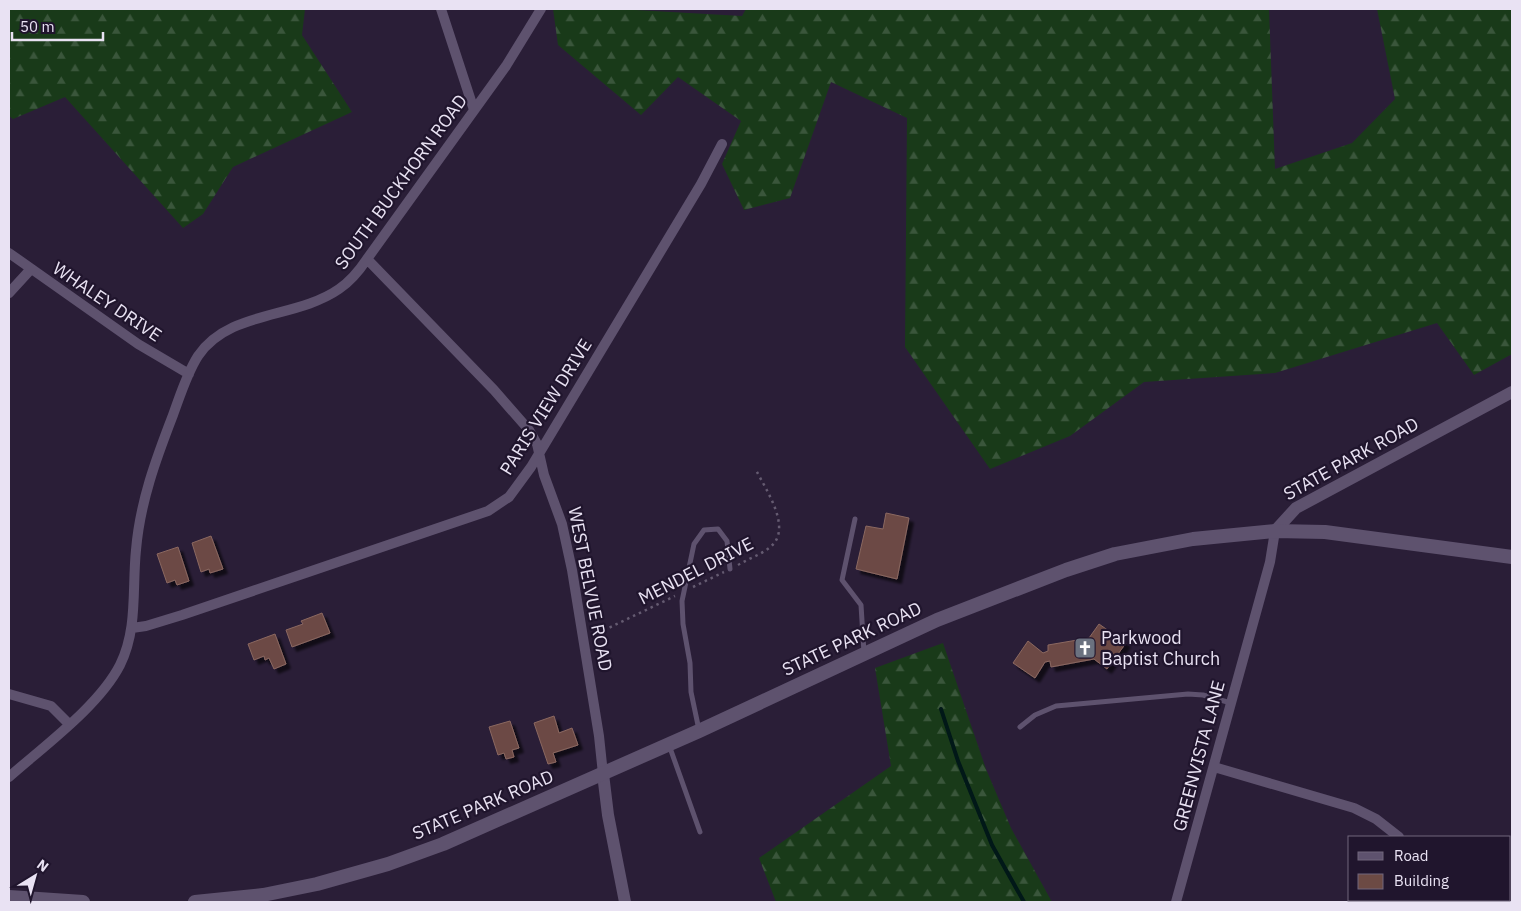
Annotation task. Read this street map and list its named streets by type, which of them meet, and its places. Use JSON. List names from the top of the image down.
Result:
{
  "streets": {
    "main road": ["STATE PARK ROAD"],
    "street": [
      "SOUTH BUCKHORN ROAD",
      "WHALEY DRIVE",
      "PARIS VIEW DRIVE",
      "WEST BELVUE ROAD",
      "GREENVISTA LANE"
    ],
    "path": ["MENDEL DRIVE"]
  },
  "crossings": [
    ["SOUTH BUCKHORN ROAD", "WHALEY DRIVE"],
    ["SOUTH BUCKHORN ROAD", "PARIS VIEW DRIVE"],
    ["SOUTH BUCKHORN ROAD", "WEST BELVUE ROAD"],
    ["PARIS VIEW DRIVE", "WEST BELVUE ROAD"],
    ["STATE PARK ROAD", "WEST BELVUE ROAD"],
    ["STATE PARK ROAD", "GREENVISTA LANE"],
    ["MENDEL DRIVE", "WEST BELVUE ROAD"]
  ],
  "places": {
    "church": ["Parkwood Baptist Church"]
  },
  "legend": ["Road", "Building"],
  "scale_bar": "50 m",
  "north": "top right"
}
